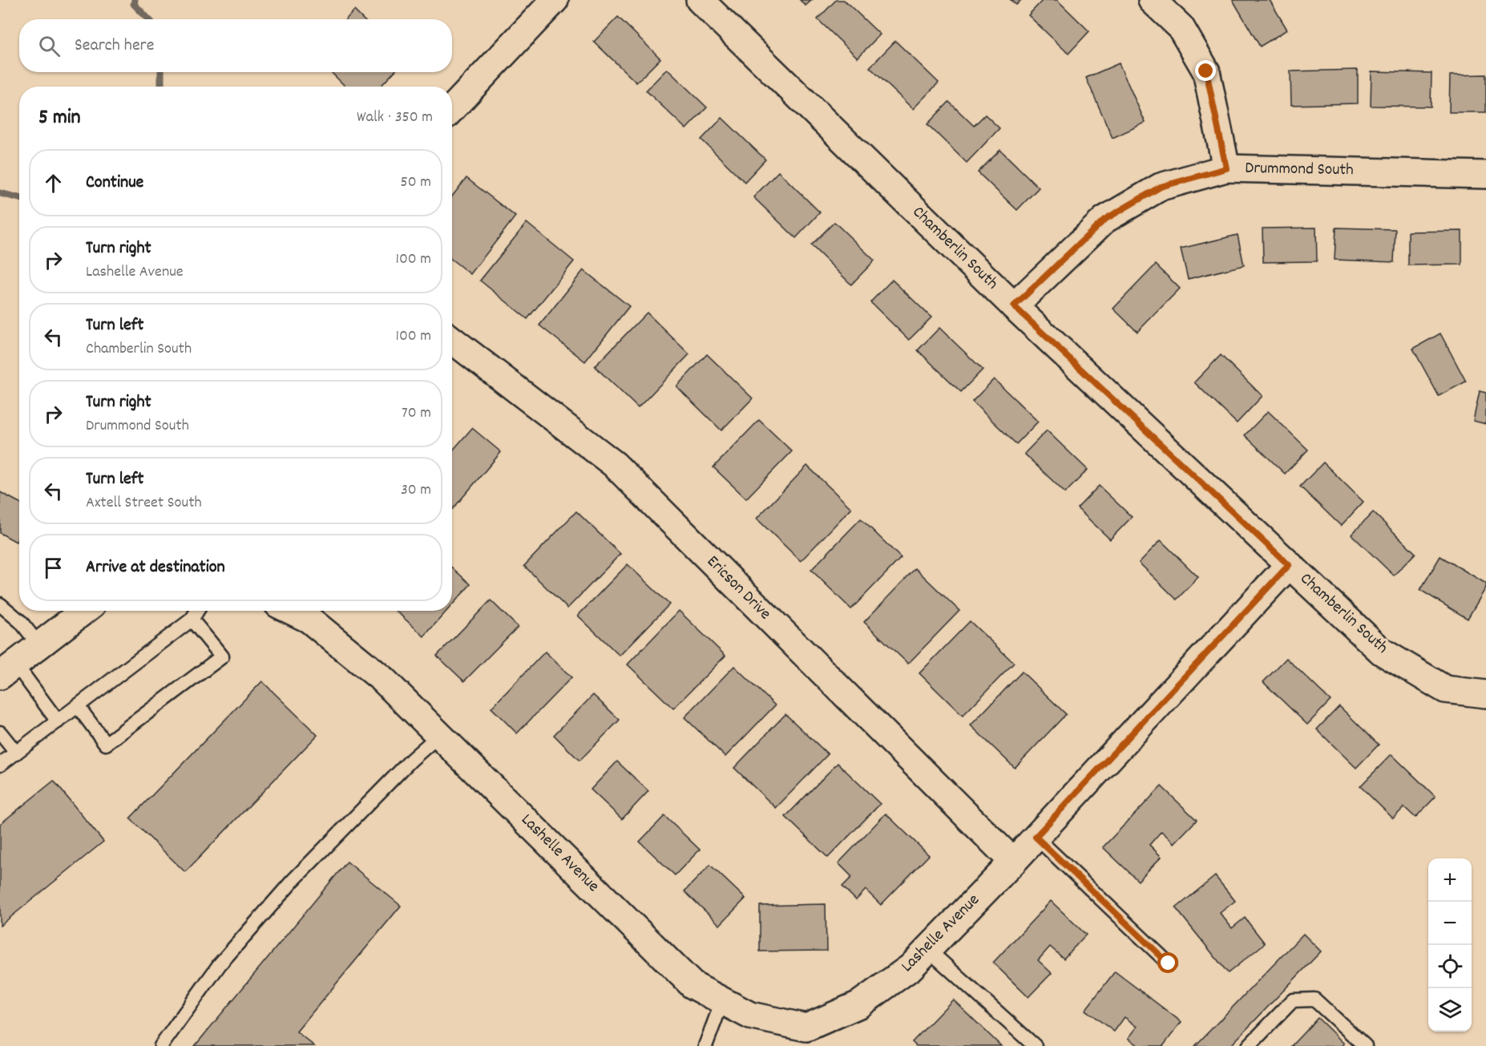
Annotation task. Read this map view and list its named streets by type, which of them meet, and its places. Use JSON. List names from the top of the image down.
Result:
{
  "streets": {
    "street": [
      "Drummond South",
      "Chamberlin South",
      "Ericson Drive",
      "Lashelle Avenue"
    ]
  },
  "crossings": [
    ["Drummond South", "Chamberlin South"],
    ["Chamberlin South", "Lashelle Avenue"],
    ["Ericson Drive", "Lashelle Avenue"]
  ],
  "page": {
    "search": "Search here",
    "heading": ["5 min", "Walk · 350 m"],
    "list": [
      ["Continue", "50 m"],
      ["Turn right", "Lashelle Avenue", "100 m"],
      ["Turn left", "Chamberlin South", "100 m"],
      ["Turn right", "Drummond South", "70 m"],
      ["Turn left", "Axtell Street South", "30 m"],
      "Arrive at destination"
    ],
    "map_buttons": ["+", "−"]
  }
}
